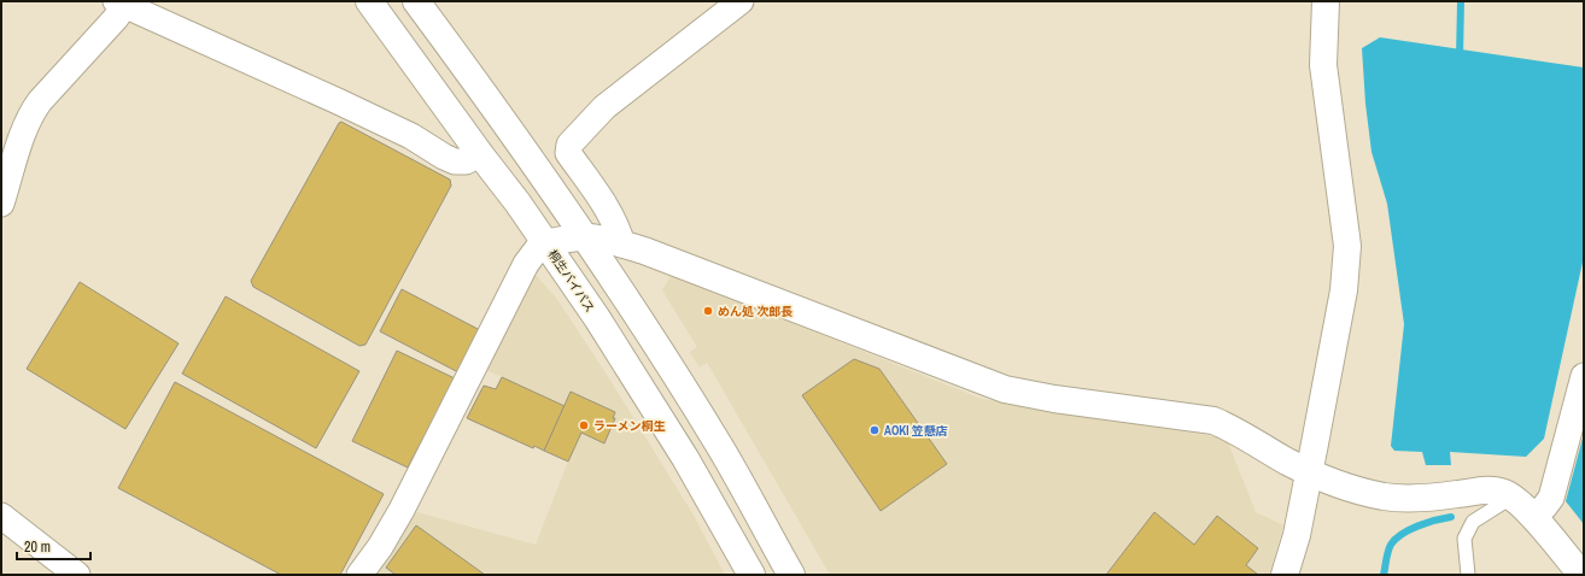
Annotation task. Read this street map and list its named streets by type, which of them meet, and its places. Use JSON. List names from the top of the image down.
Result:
{
  "streets": {
    "main road": ["桐生バイパス"]
  },
  "places": ["めん処 次郎長", "ラーメン桐生", "AOKI 笠懸店"],
  "scale_bar": "20 m"
}
